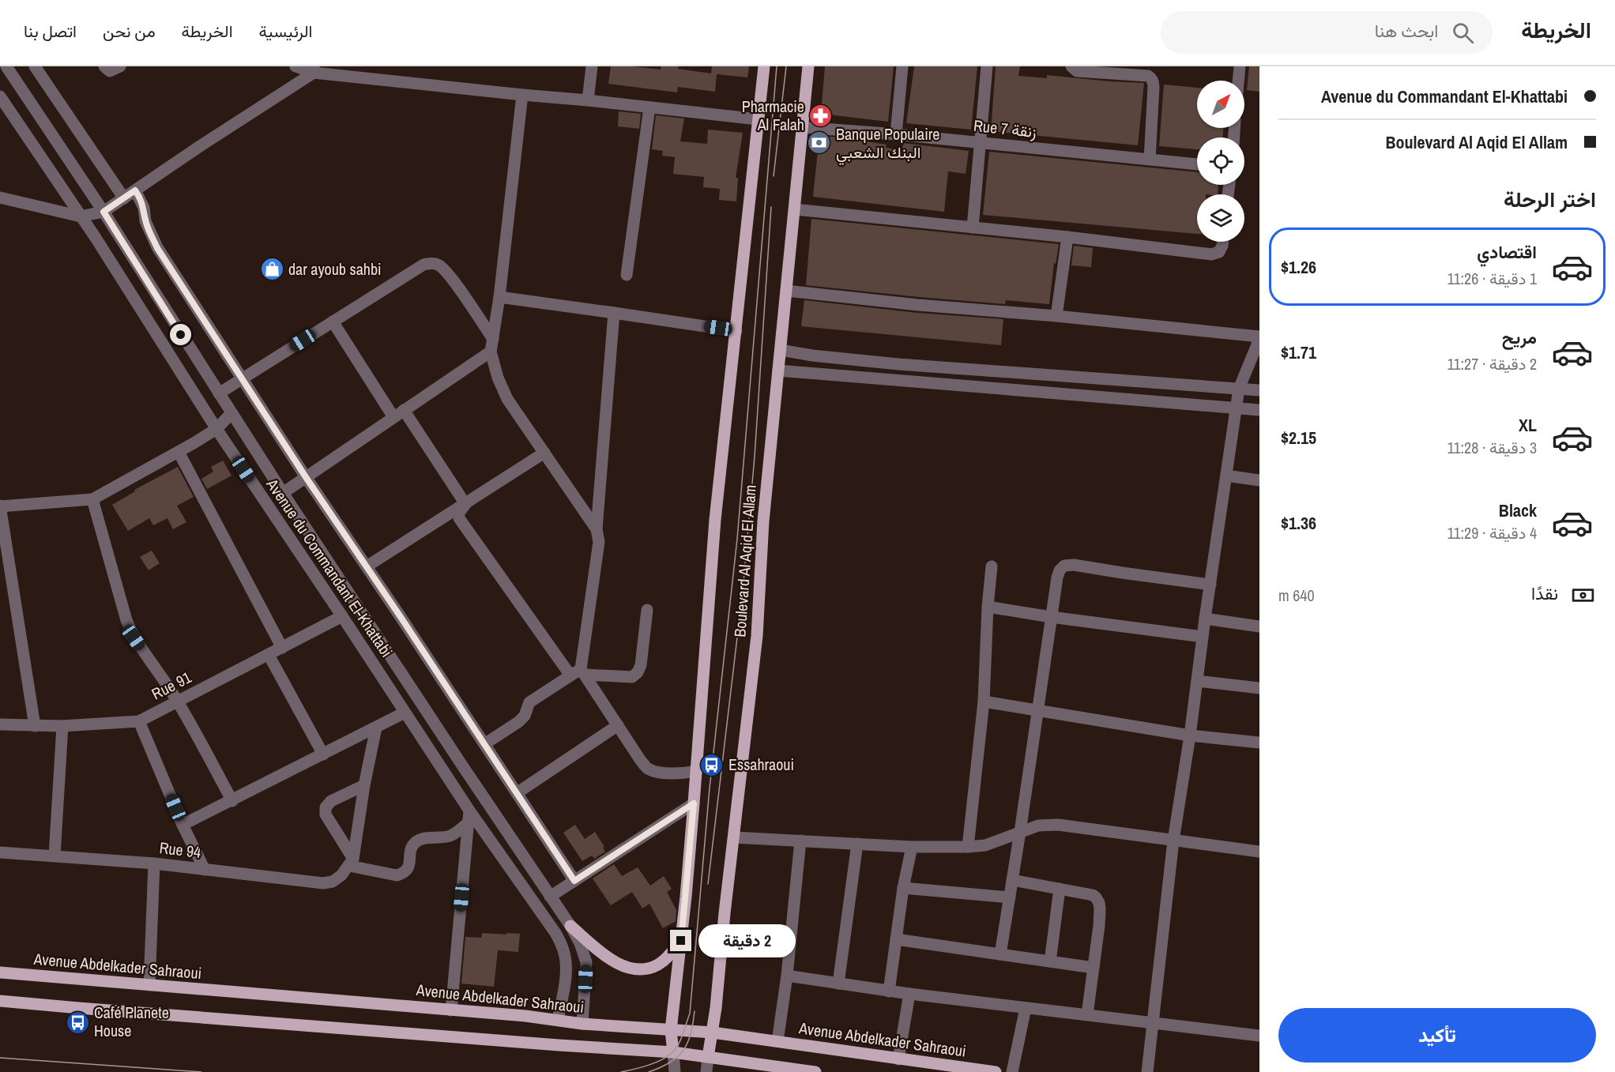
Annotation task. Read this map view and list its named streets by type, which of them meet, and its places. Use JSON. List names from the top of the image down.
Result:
{
  "streets": {
    "main road": ["Boulevard Al Aqid El Allam", "Avenue Abdelkader Sahraoui"],
    "street": [
      "Rue 7 زنقة",
      "Avenue du Commandant El-Khattabi",
      "Rue 91",
      "Rue 94"
    ]
  },
  "crossings": [
    ["Rue 7 زنقة", "Boulevard Al Aqid El Allam"],
    ["Boulevard Al Aqid El Allam", "Avenue Abdelkader Sahraoui"],
    ["Avenue du Commandant El-Khattabi", "Rue 91"],
    ["Avenue du Commandant El-Khattabi", "Avenue Abdelkader Sahraoui"]
  ],
  "places": {
    "pharmacy": ["Pharmacie Al Falah"],
    "bank": ["Banque Populaire البنك الشعبي"],
    "shop": ["dar ayoub sahbi"],
    "bus stop": ["Essahraoui", "Café Planete House"]
  },
  "north": "top right",
  "page": {
    "header": "الخريطة",
    "search": "ابحث هنا",
    "nav": [
      "الرئيسية",
      "الخريطة",
      "من نحن",
      "اتصل بنا"
    ],
    "banner": ["Avenue du Commandant El-Khattabi", "Boulevard Al Aqid El Allam"],
    "heading": "اختر الرحلة",
    "list": [
      {
        "name": "اقتصادي",
        "note": "1 دقيقة · 11:26",
        "value": "$1.26"
      },
      {
        "name": "مريح",
        "note": "2 دقيقة · 11:27",
        "value": "$1.71"
      },
      {
        "name": "XL",
        "note": "3 دقيقة · 11:28",
        "value": "$2.15"
      },
      {
        "name": "Black",
        "note": "4 دقيقة · 11:29",
        "value": "$1.36"
      }
    ],
    "pay": ["نقدًا", "640 m"],
    "bubble": "2 دقيقة",
    "buttons": "تأكيد"
  }
}
